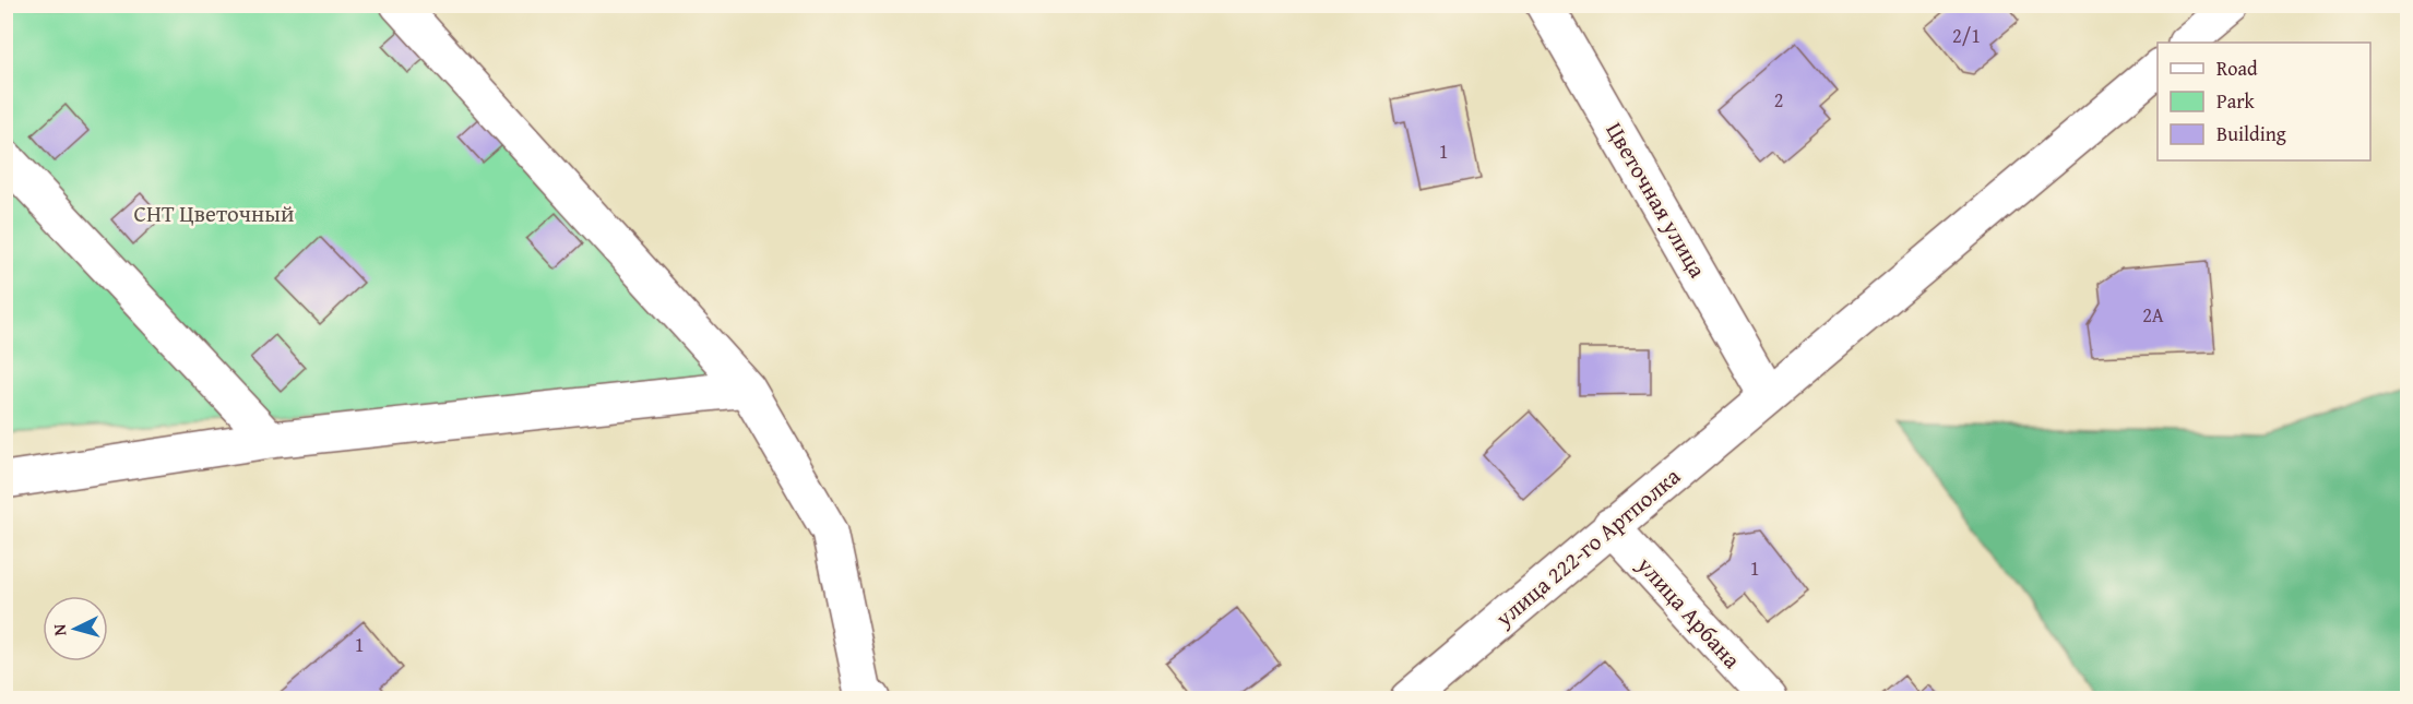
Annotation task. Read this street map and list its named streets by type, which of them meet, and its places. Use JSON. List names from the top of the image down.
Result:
{
  "streets": {
    "street": ["Цветочная улица", "улица 222-го Артполка", "улица Арбана"]
  },
  "crossings": [
    ["Цветочная улица", "улица 222-го Артполка"],
    ["улица 222-го Артполка", "улица Арбана"]
  ],
  "parks": ["СНТ Цветочный"],
  "house_numbers": [
    "2/1",
    "2",
    "1",
    "2А",
    "1",
    "1"
  ],
  "legend": ["Road", "Park", "Building"],
  "north": "left"
}
